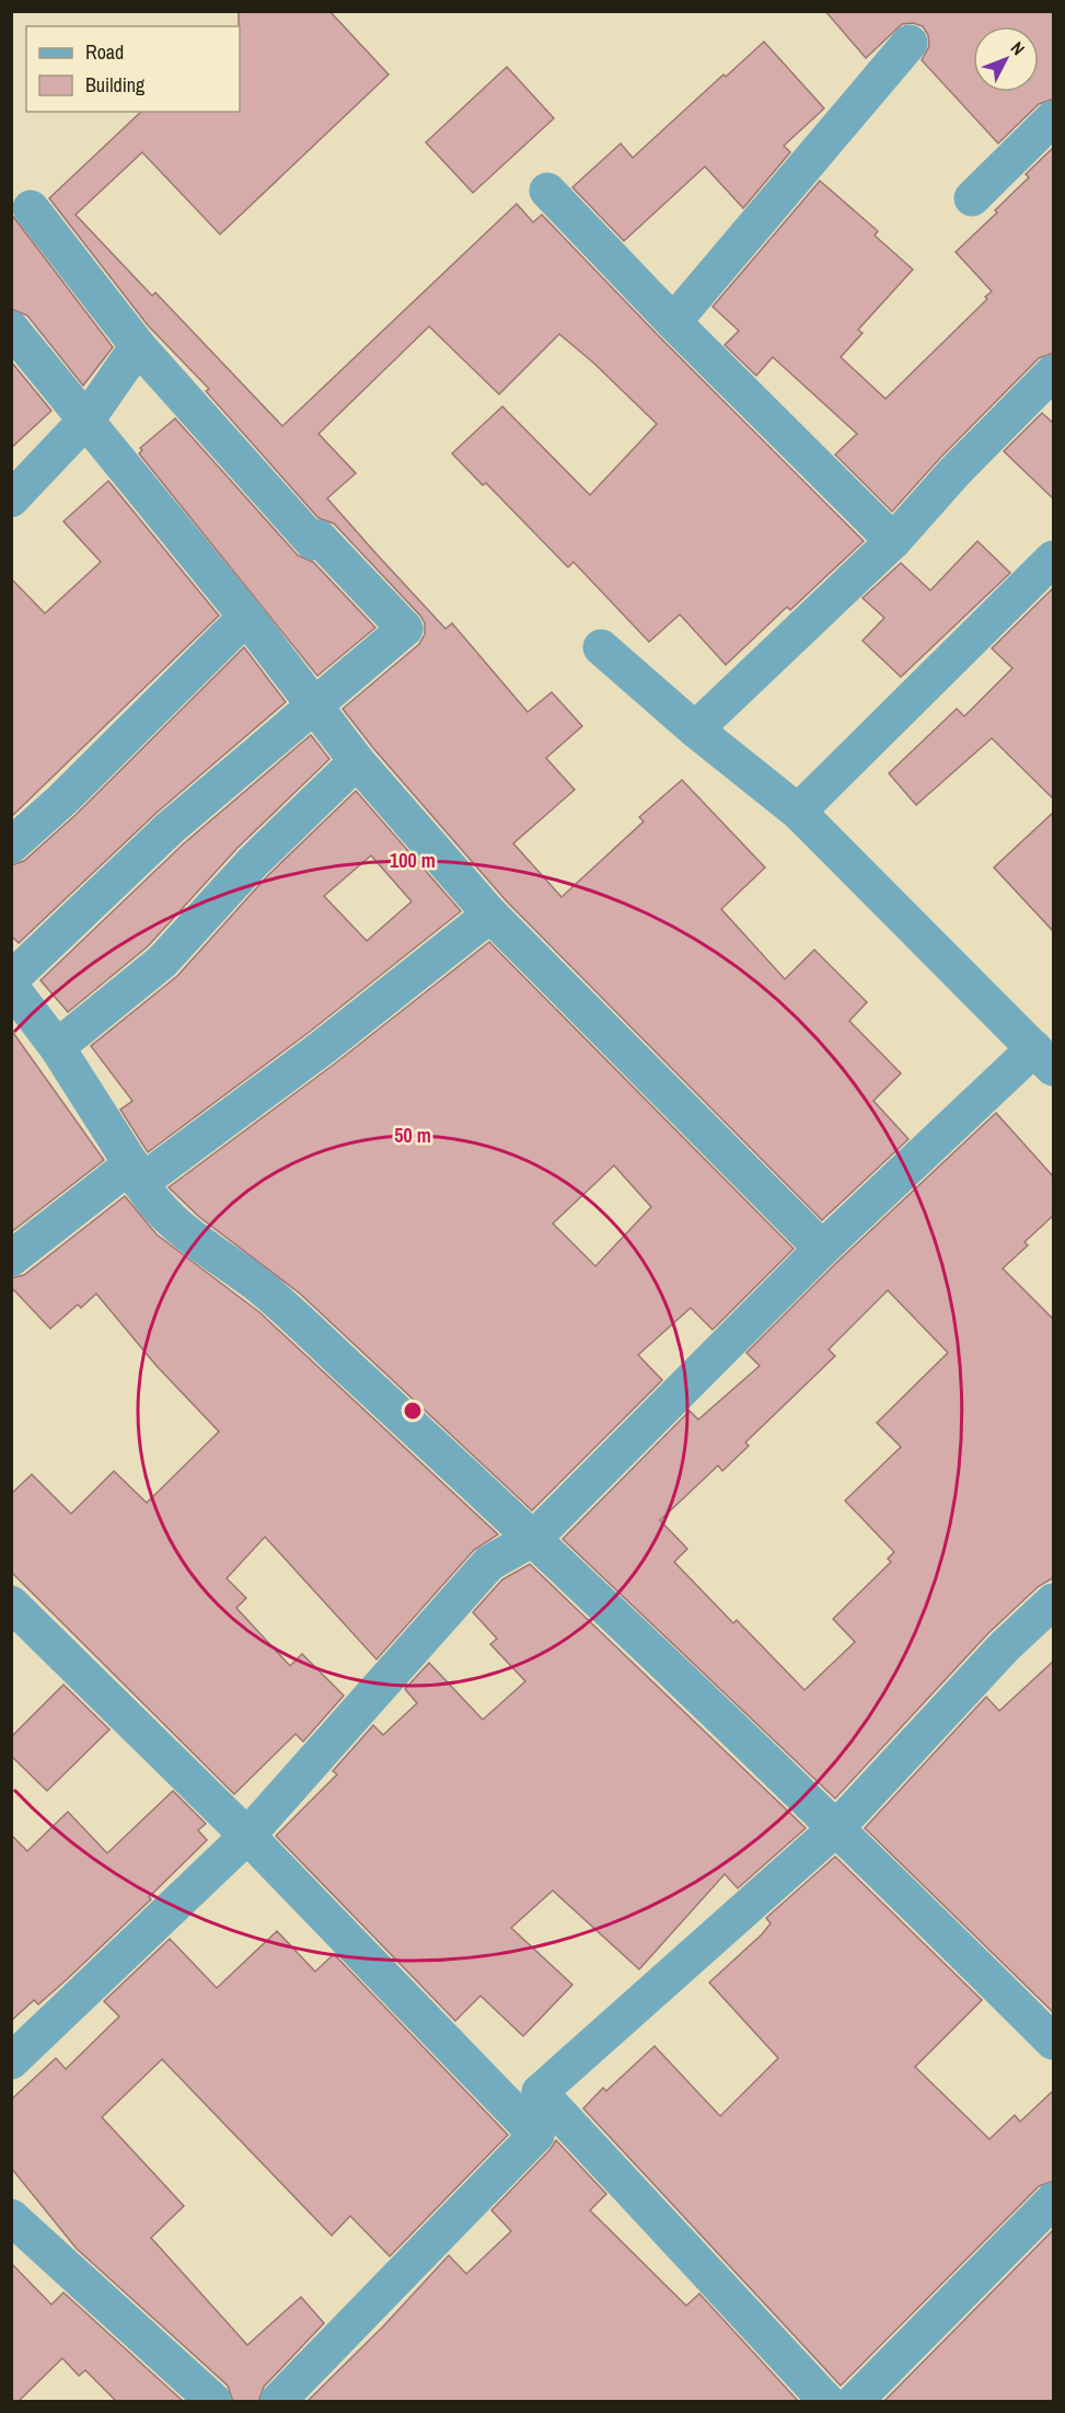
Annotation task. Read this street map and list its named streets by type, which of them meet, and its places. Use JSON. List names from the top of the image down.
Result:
{
  "legend": ["Road", "Building"],
  "north": "top right",
  "rings": ["100 m", "50 m"]
}
